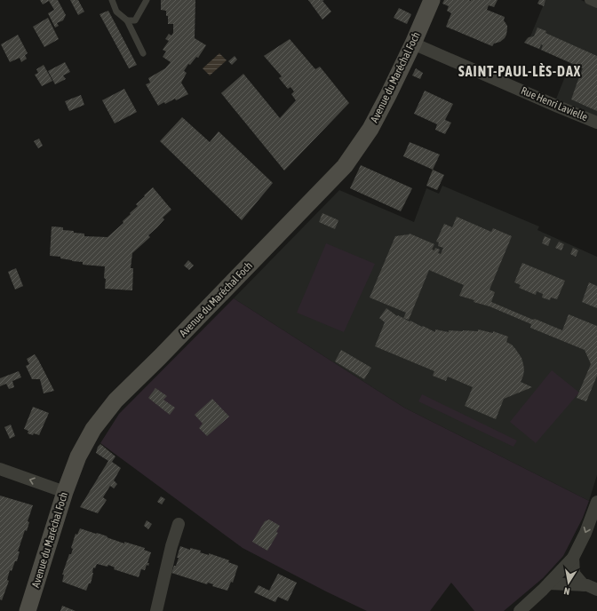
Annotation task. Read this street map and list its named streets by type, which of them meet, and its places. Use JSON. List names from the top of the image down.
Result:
{
  "streets": {
    "main road": ["Avenue du Maréchal Foch"],
    "street": ["Rue Henri Lavielle"]
  },
  "crossings": [
    ["Avenue du Maréchal Foch", "Rue Henri Lavielle"]
  ],
  "districts": ["SAINT-PAUL-LÈS-DAX"],
  "north": "bottom"
}
